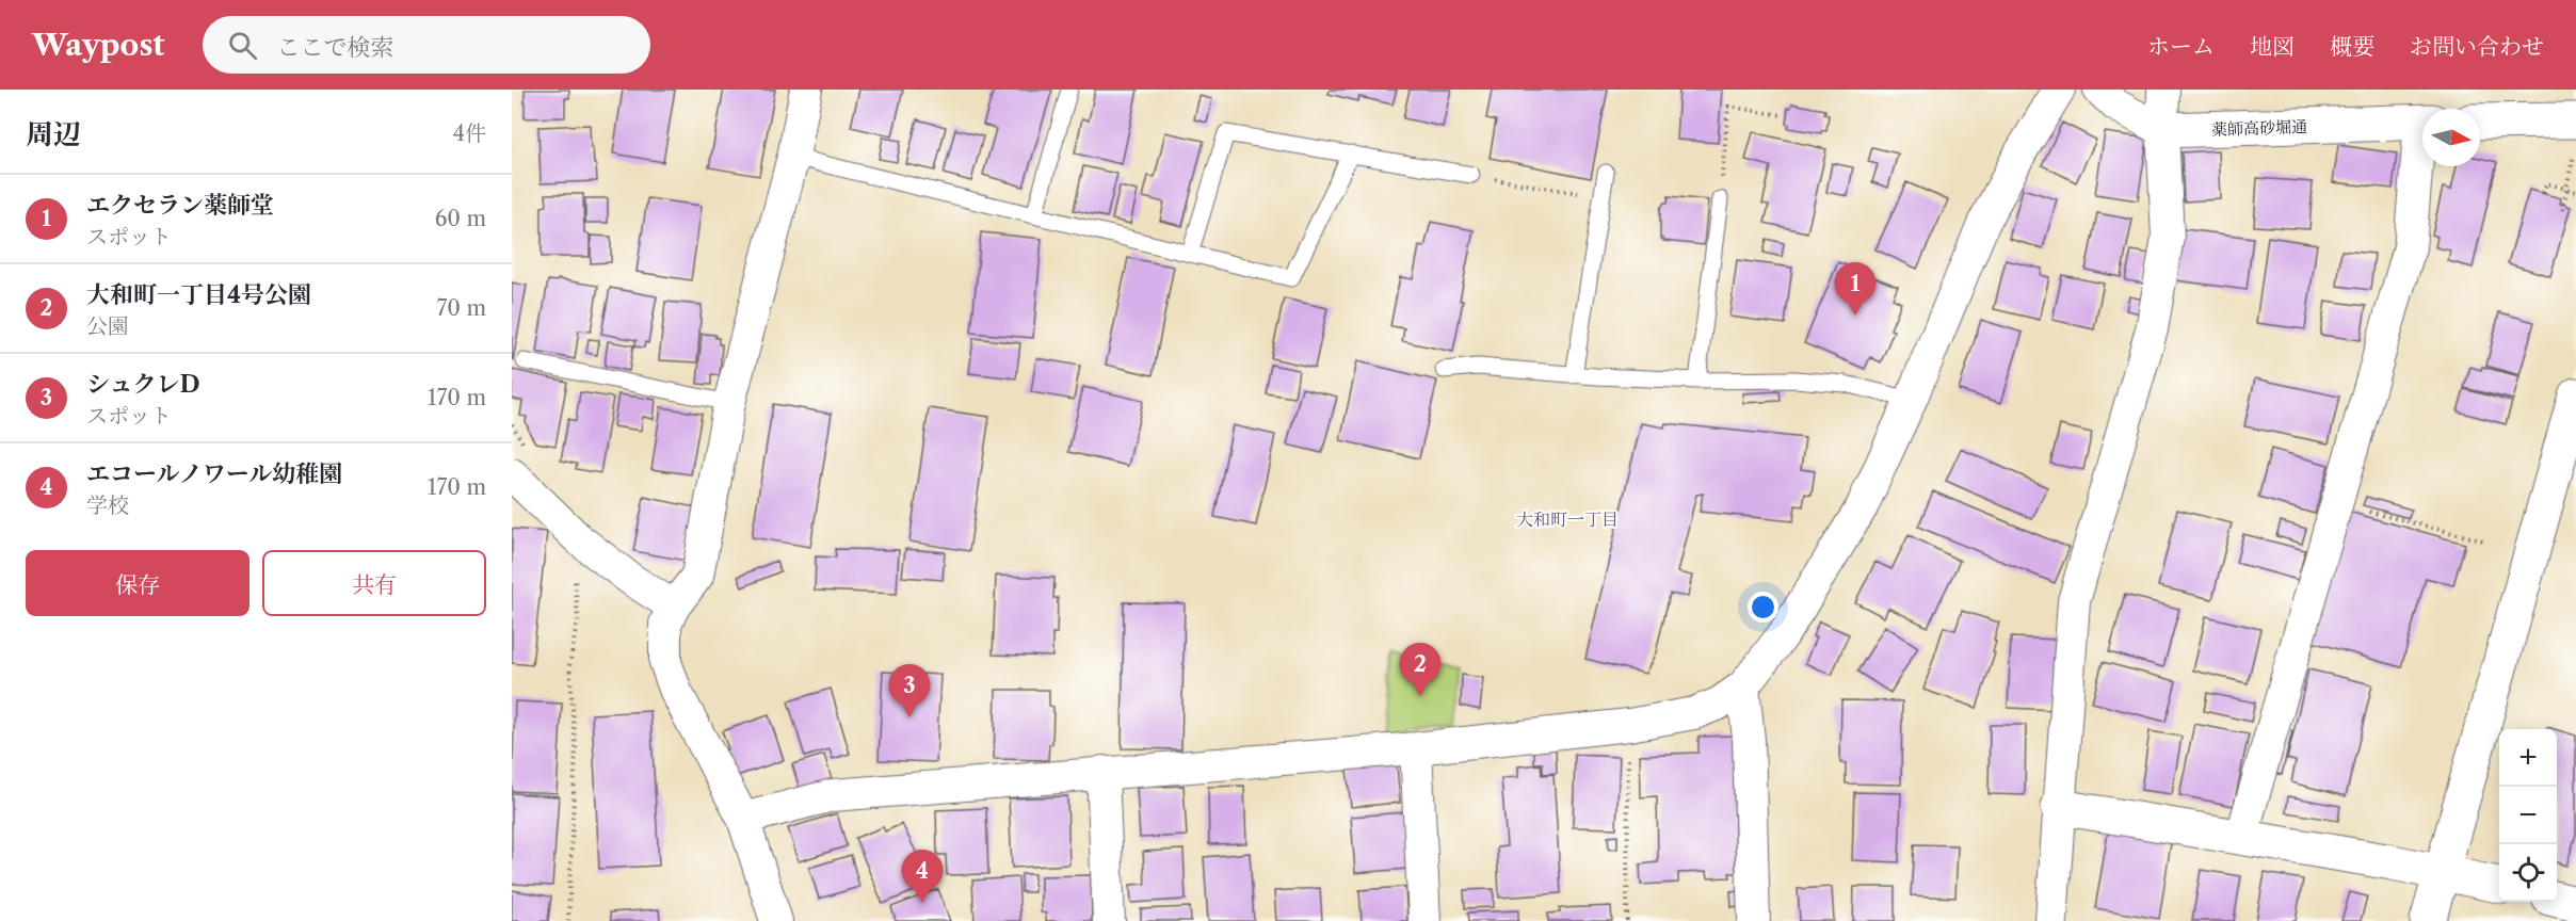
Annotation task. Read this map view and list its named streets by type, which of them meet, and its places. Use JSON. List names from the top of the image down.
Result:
{
  "streets": {
    "street": ["薬師高砂堀通"]
  },
  "districts": ["大和町一丁目"],
  "north": "right",
  "page": {
    "header": "Waypost",
    "search": "ここで検索",
    "nav": [
      "ホーム",
      "地図",
      "概要",
      "お問い合わせ"
    ],
    "heading": ["周辺", "4件"],
    "list": [
      {
        "mark": "1",
        "name": "エクセラン薬師堂",
        "note": "スポット",
        "value": "60 m"
      },
      {
        "mark": "2",
        "name": "大和町一丁目4号公園",
        "note": "公園",
        "value": "70 m"
      },
      {
        "mark": "3",
        "name": "シュクレD",
        "note": "スポット",
        "value": "170 m"
      },
      {
        "mark": "4",
        "name": "エコールノワール幼稚園",
        "note": "学校",
        "value": "170 m"
      }
    ],
    "pins": [
      "1",
      "2",
      "3",
      "4"
    ],
    "buttons": ["保存", "共有"],
    "map_buttons": ["+", "−"]
  }
}
